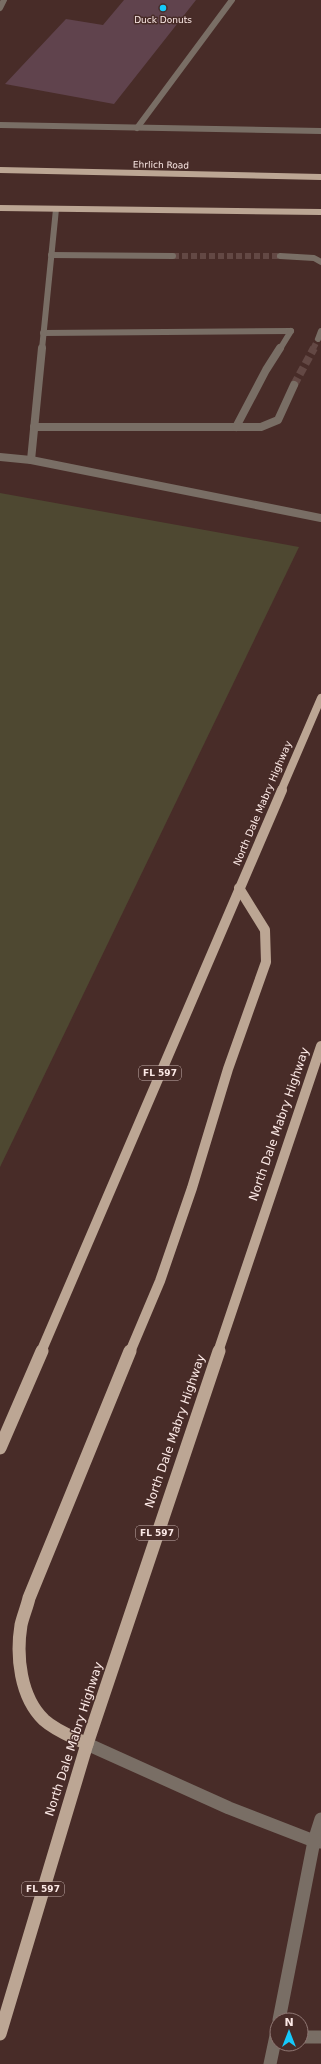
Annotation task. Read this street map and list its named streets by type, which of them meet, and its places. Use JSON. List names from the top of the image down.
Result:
{
  "streets": {
    "main road": ["Ehrlich Road", "North Dale Mabry Highway", "FL 597"]
  },
  "places": ["Duck Donuts"],
  "north": "top"
}
